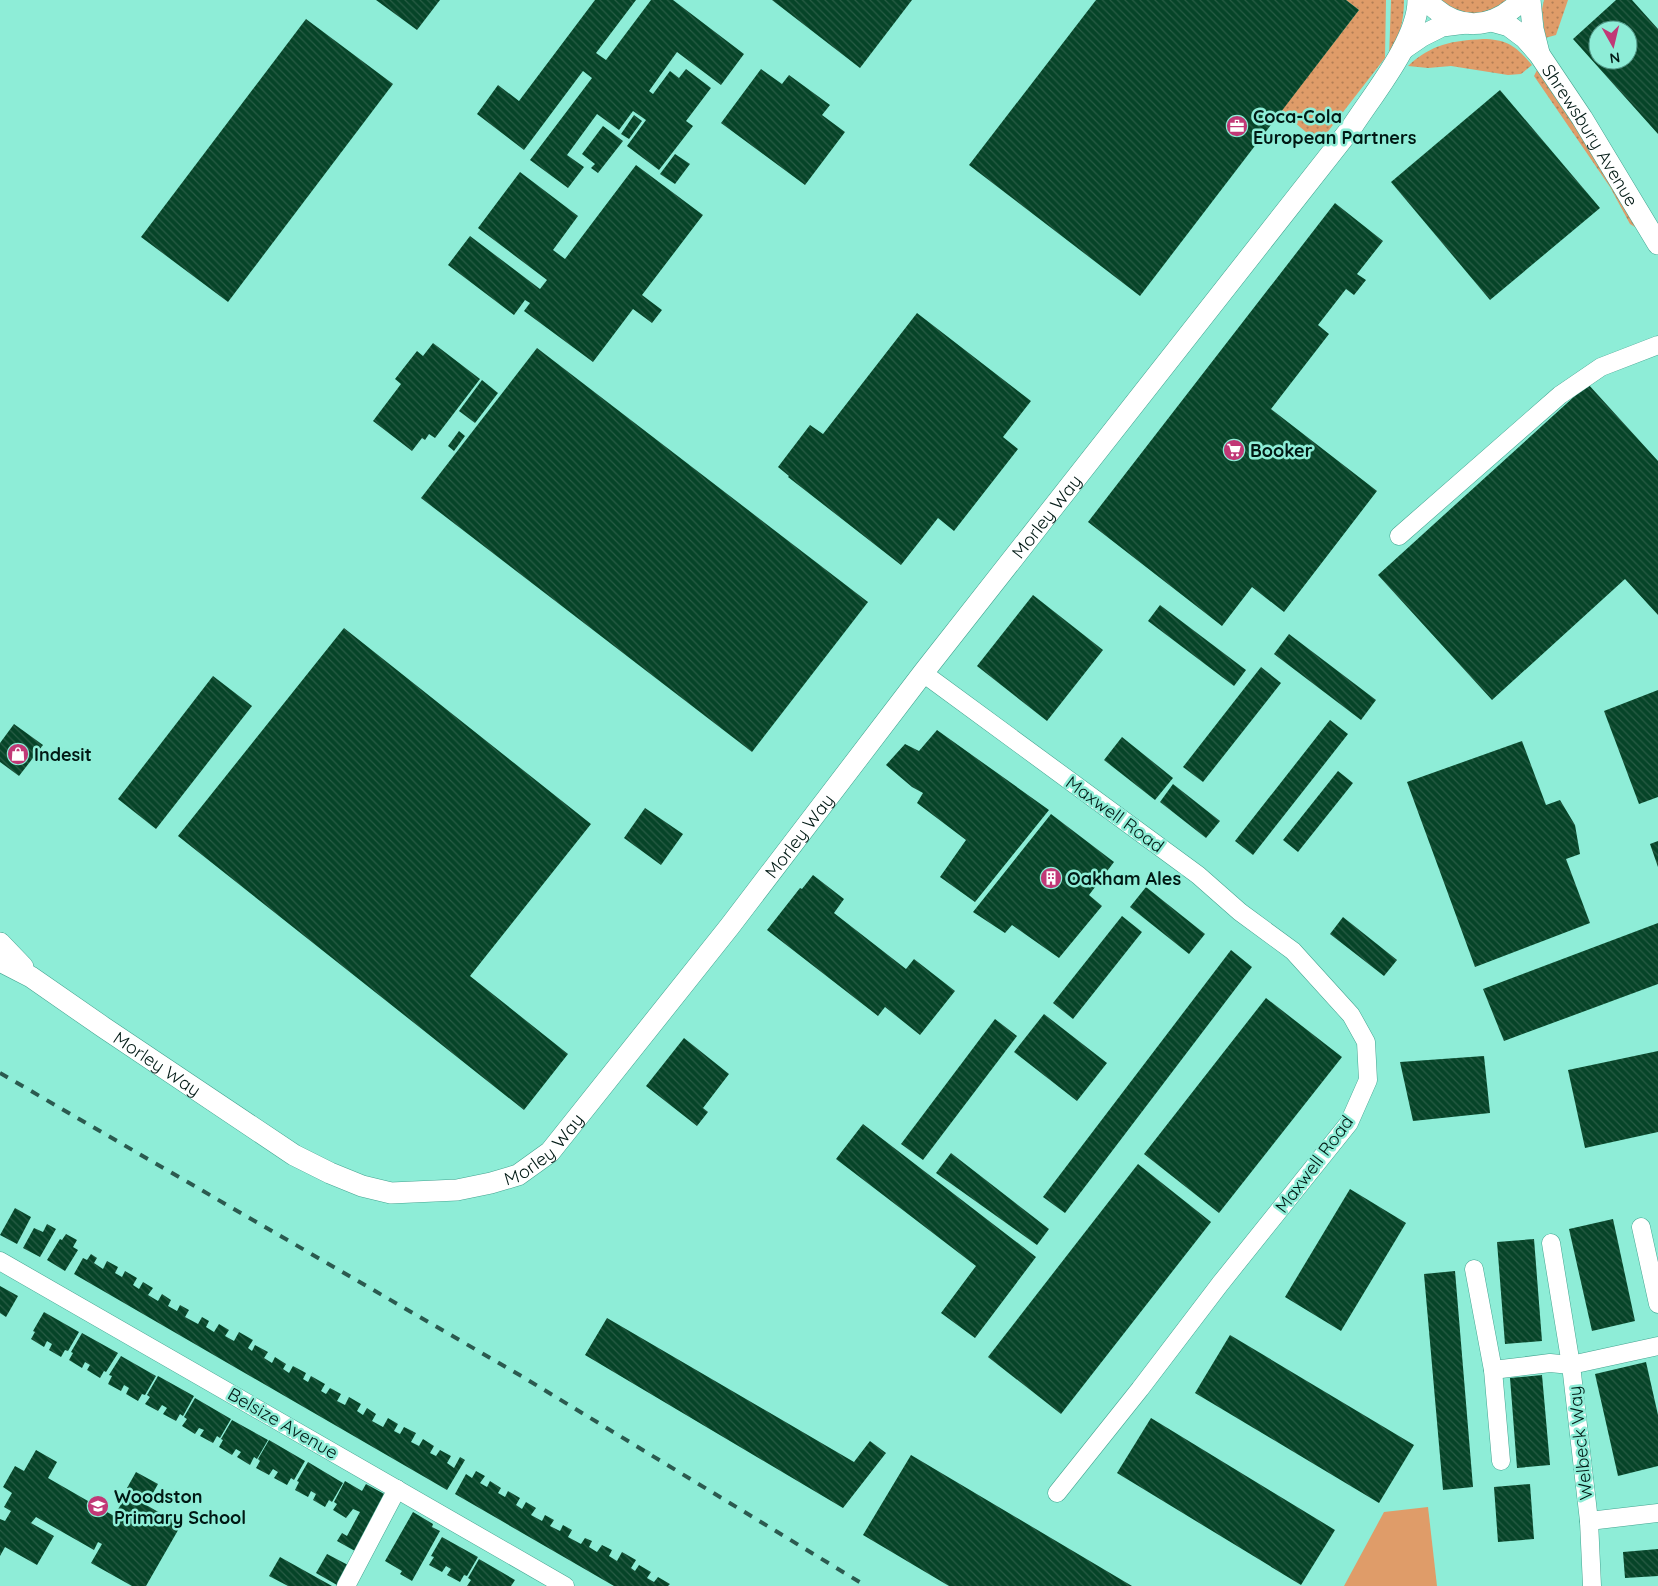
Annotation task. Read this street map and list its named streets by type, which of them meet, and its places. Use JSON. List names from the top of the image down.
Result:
{
  "streets": {
    "street": [
      "Shrewsbury Avenue",
      "Morley Way",
      "Maxwell Road",
      "Belsize Avenue",
      "Welbeck Way"
    ]
  },
  "crossings": [
    ["Shrewsbury Avenue", "Morley Way"],
    ["Morley Way", "Maxwell Road"]
  ],
  "places": {
    "office": ["Coca-Cola European Partners"],
    "supermarket": ["Booker"],
    "shop": ["Indesit"],
    "building": ["Oakham Ales"],
    "school or university": ["Woodston Primary School"]
  },
  "north": "bottom"
}
